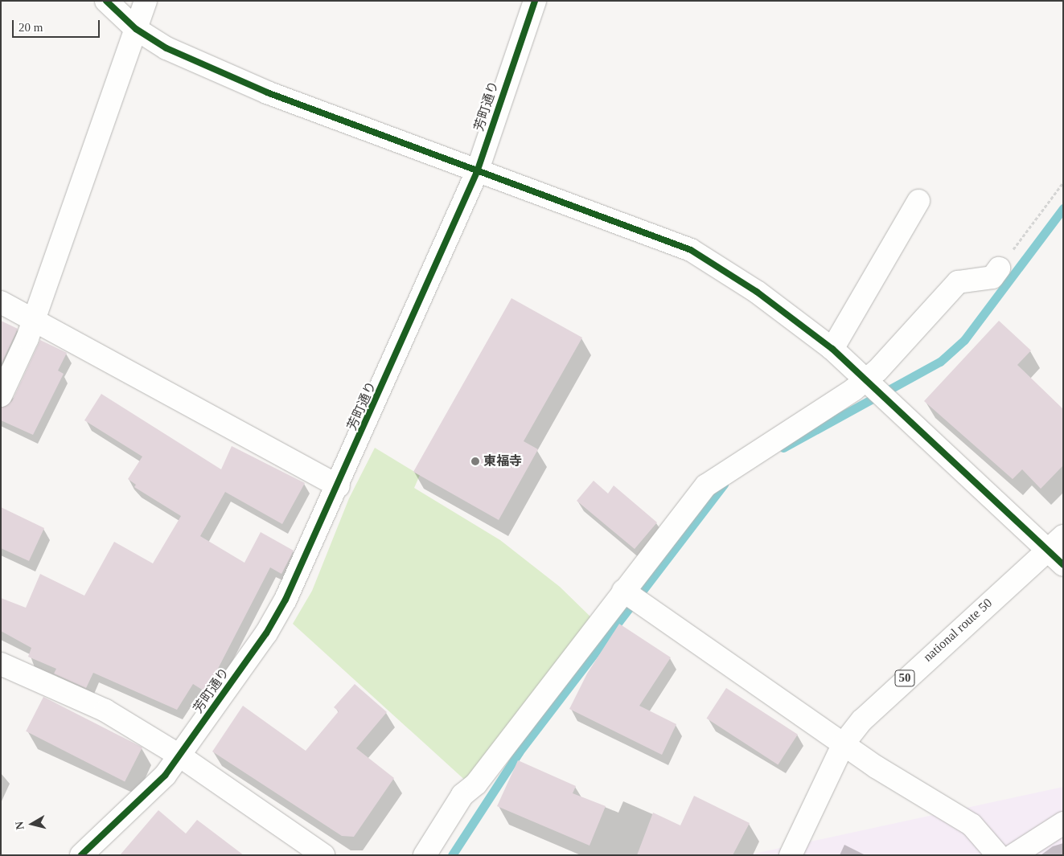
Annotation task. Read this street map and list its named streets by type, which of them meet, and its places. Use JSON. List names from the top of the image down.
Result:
{
  "streets": {
    "main road": ["芳町通り", "national route 50", "50"]
  },
  "places": ["東福寺"],
  "scale_bar": "20 m",
  "north": "left"
}
